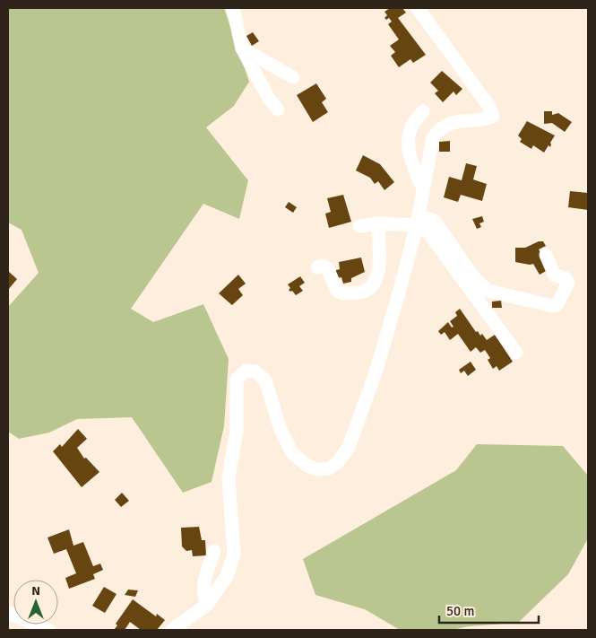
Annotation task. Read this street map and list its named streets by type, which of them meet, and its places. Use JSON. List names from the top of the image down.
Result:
{
  "scale_bar": "50 m",
  "north": "top"
}
